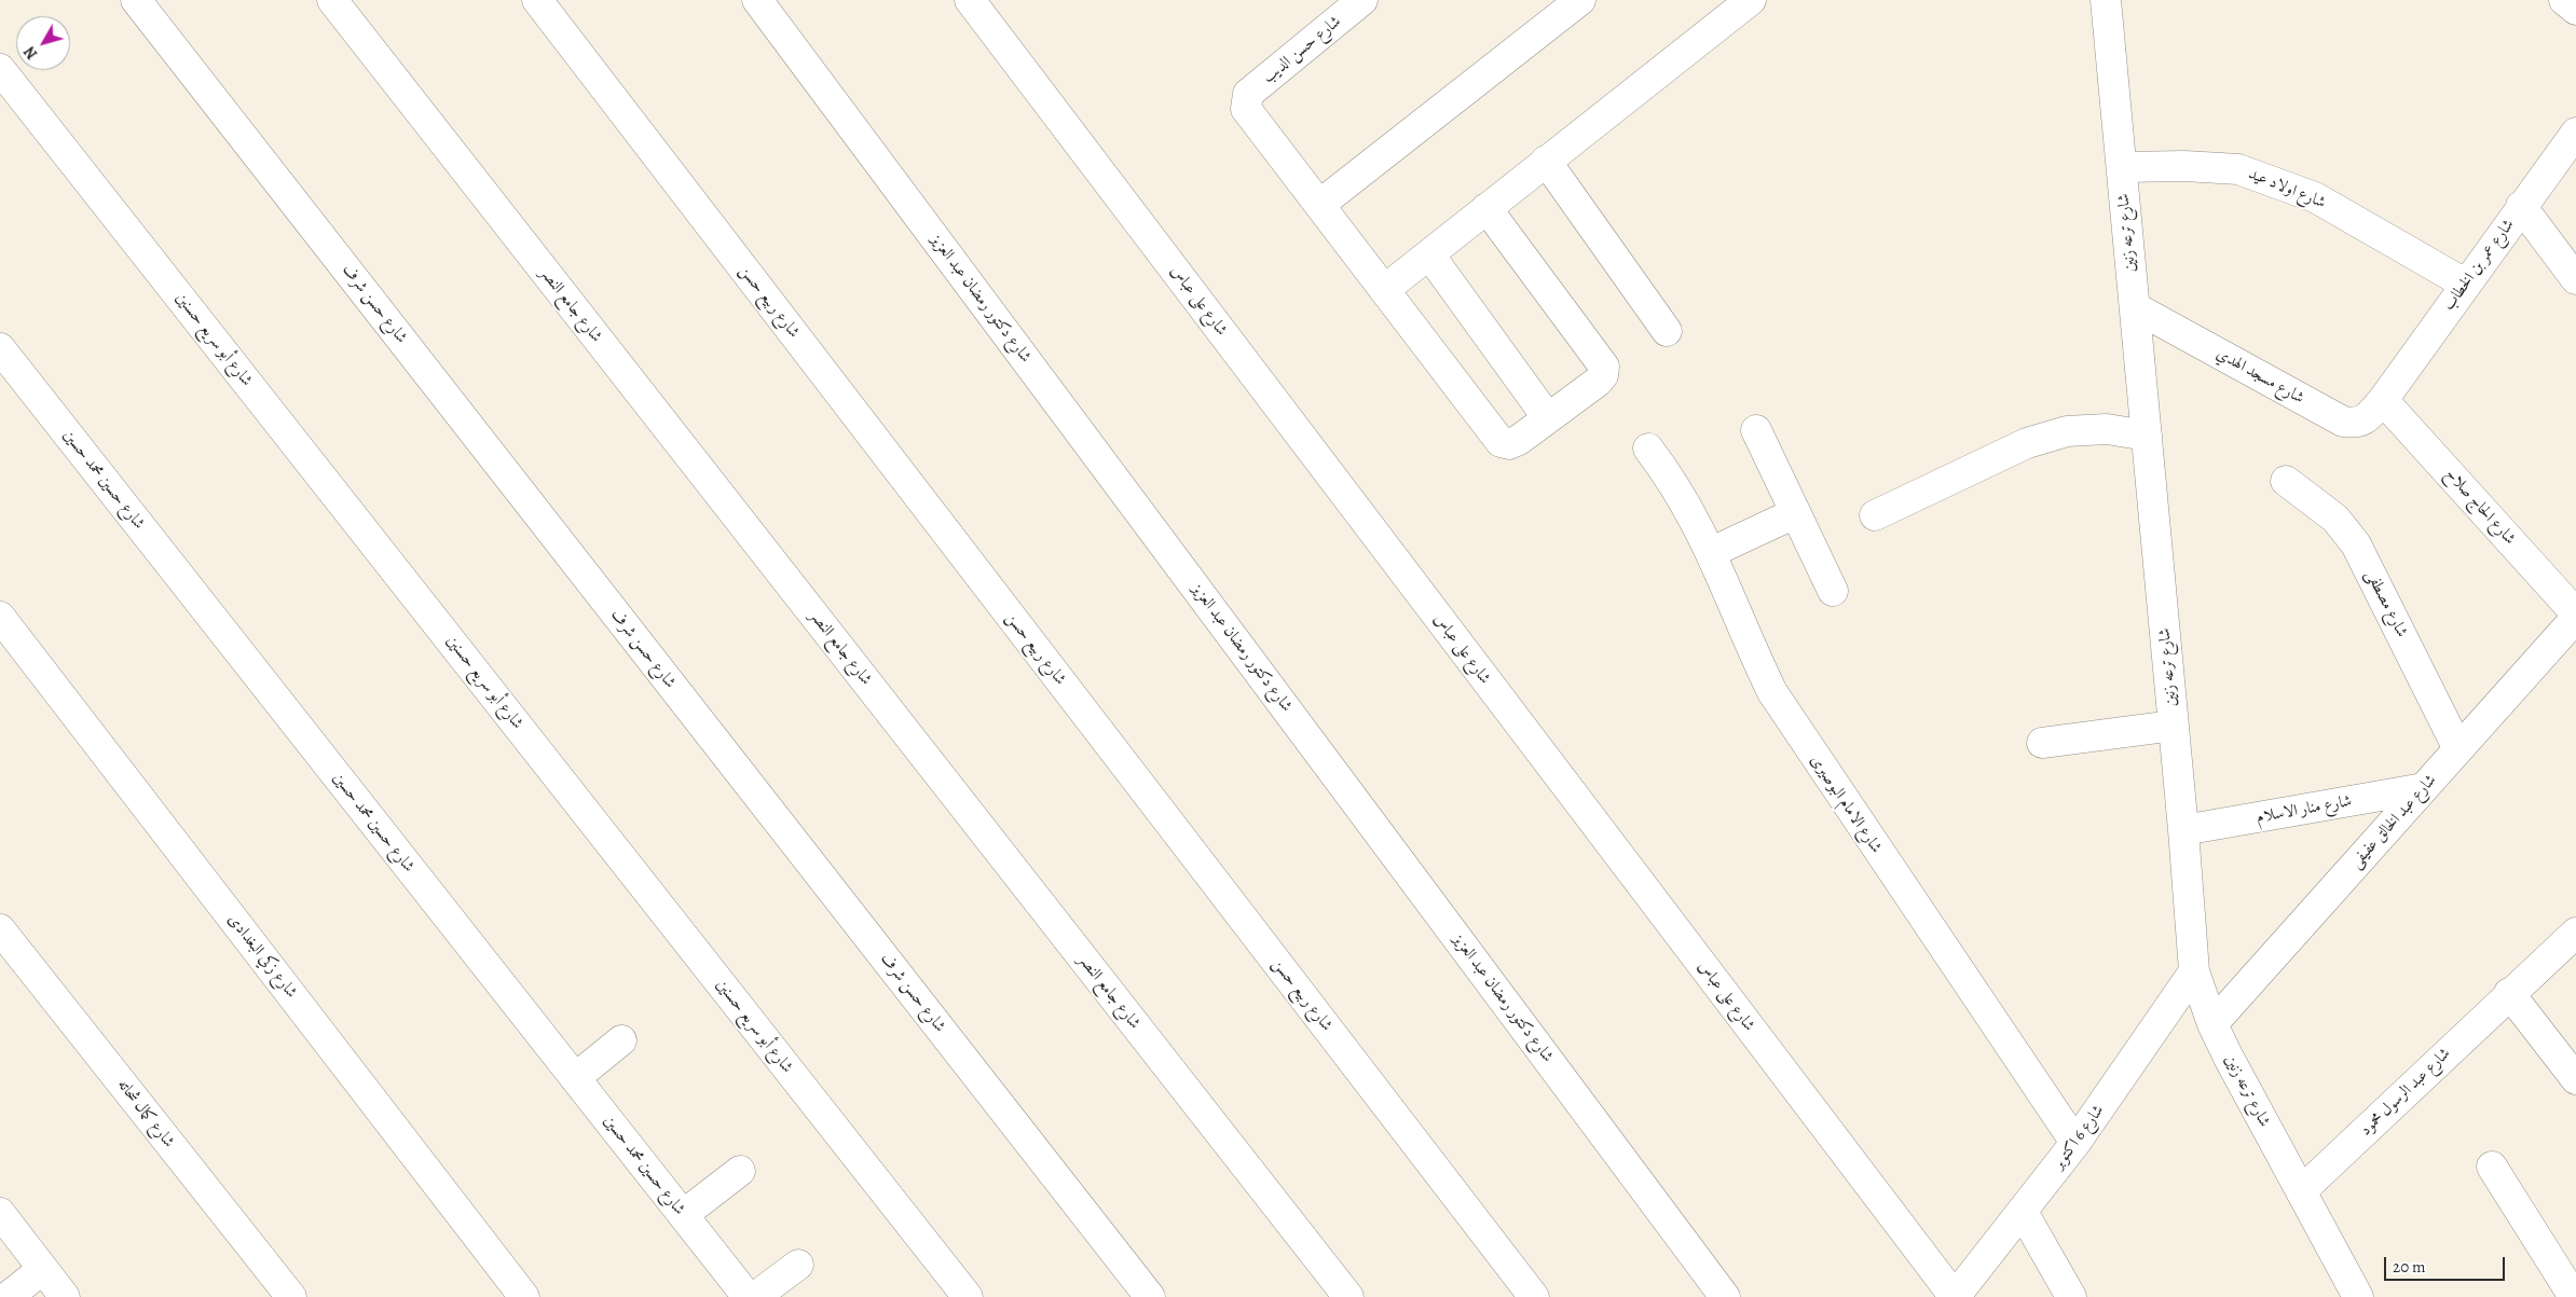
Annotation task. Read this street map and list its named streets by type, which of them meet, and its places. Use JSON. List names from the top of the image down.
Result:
{
  "streets": {
    "street": [
      "شارع حسن الديب",
      "شارع اولاد عيد",
      "شارع ترعه زنين",
      "شارع عمر بن الخطاب",
      "شارع دكتور رمضان عبد العزيز",
      "شارع على عباس",
      "شارع ربيع حسن",
      "شارع حسن شرف",
      "شارع جامع النصر",
      "شارع أبو سريع حسنين",
      "شارع مسجد الهدي",
      "شارع حسين محمد حسين",
      "شارع الحاج صلاح",
      "شارع مصطفى",
      "شارع الامام البوصيرى",
      "شارع منار الاسلام",
      "شارع عبد الخالق عفيفى",
      "شارع زكي البغدادى",
      "شارع عبد الرسول محمود",
      "شارع كمال شحاته",
      "شارع 6 اكتوبر"
    ]
  },
  "crossings": [
    ["شارع اولاد عيد", "شارع ترعه زنين"],
    ["شارع اولاد عيد", "شارع عمر بن الخطاب"],
    ["شارع ترعه زنين", "شارع مسجد الهدي"],
    ["شارع ترعه زنين", "شارع منار الاسلام"],
    ["شارع ترعه زنين", "شارع عبد الخالق عفيفى"],
    ["شارع ترعه زنين", "شارع عبد الرسول محمود"],
    ["شارع ترعه زنين", "شارع 6 اكتوبر"],
    ["شارع عمر بن الخطاب", "شارع مسجد الهدي"],
    ["شارع عمر بن الخطاب", "شارع الحاج صلاح"],
    ["شارع على عباس", "شارع 6 اكتوبر"],
    ["شارع مسجد الهدي", "شارع الحاج صلاح"],
    ["شارع مصطفى", "شارع عبد الخالق عفيفى"],
    ["شارع الامام البوصيرى", "شارع 6 اكتوبر"],
    ["شارع منار الاسلام", "شارع عبد الخالق عفيفى"]
  ],
  "scale_bar": "20 m",
  "north": "bottom left"
}
